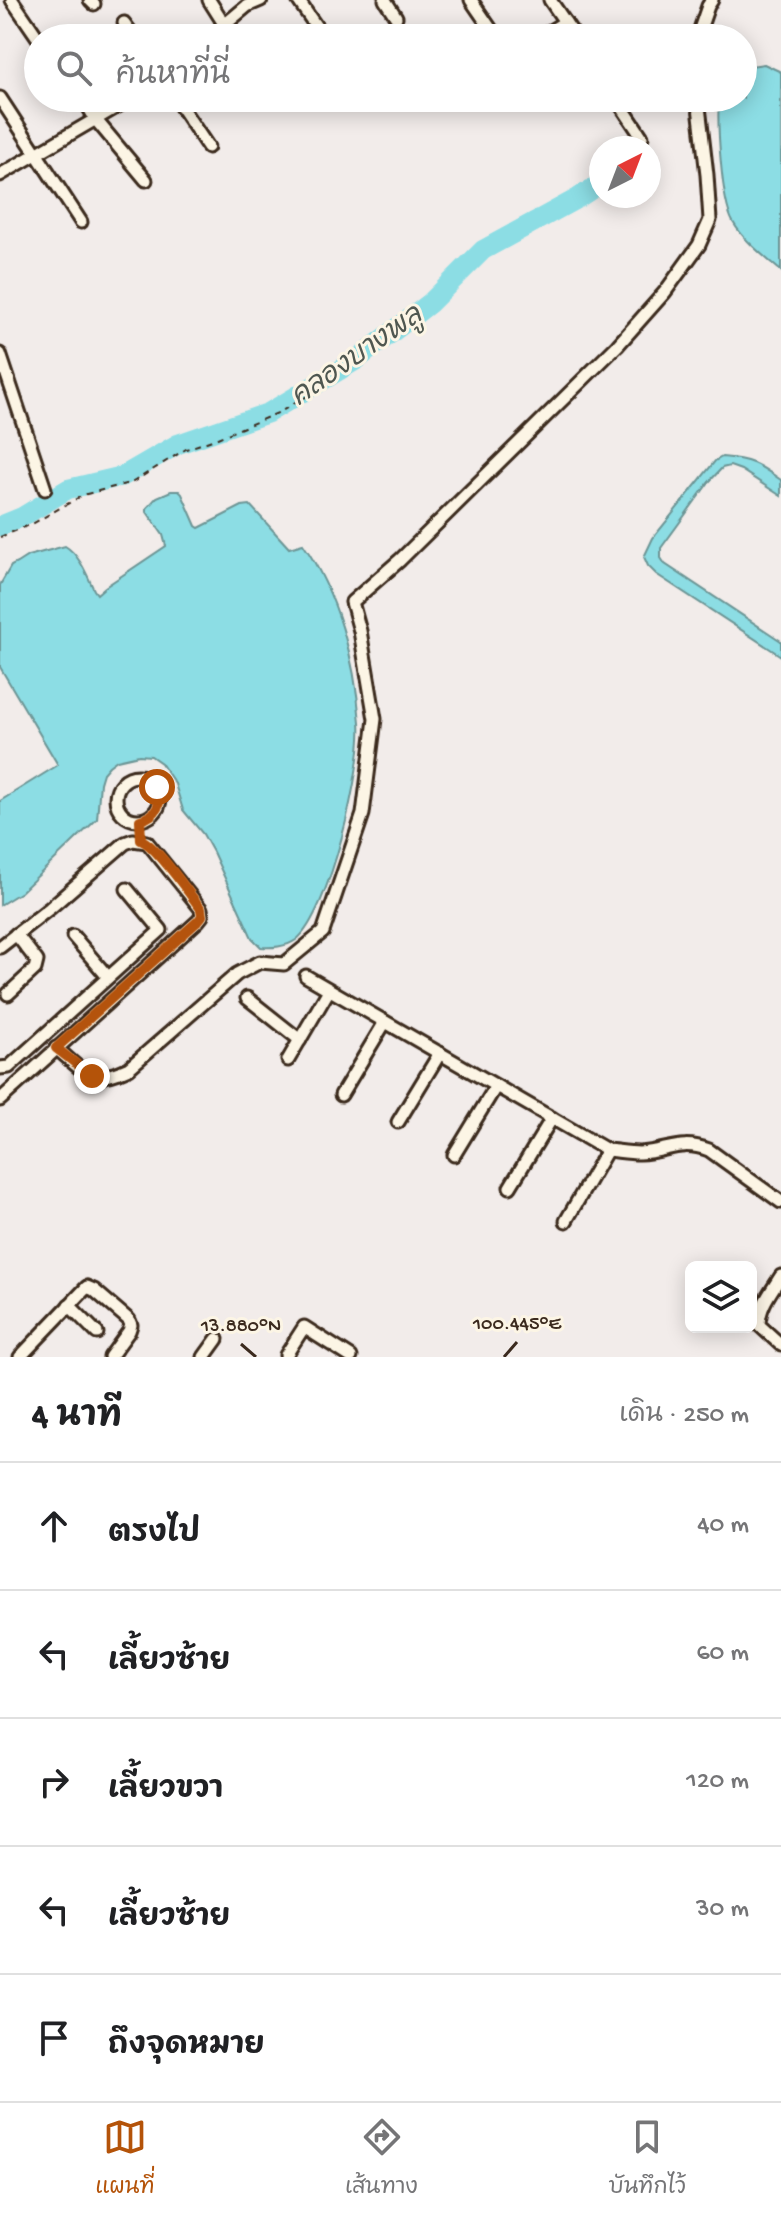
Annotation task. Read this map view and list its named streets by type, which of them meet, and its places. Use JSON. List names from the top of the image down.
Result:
{
  "water": ["คลองบางพลู"],
  "north": "top right",
  "page": {
    "search": "ค้นหาที่นี่",
    "heading": ["4 นาที", "เดิน · 250 m"],
    "list": [
      ["ตรงไป", "40 m"],
      ["เลี้ยวซ้าย", "60 m"],
      ["เลี้ยวขวา", "120 m"],
      ["เลี้ยวซ้าย", "30 m"],
      "ถึงจุดหมาย"
    ],
    "nav": ["แผนที่", "เส้นทาง", "บันทึกไว้"]
  },
  "coordinates": ["100.445°E", "13.880°N"]
}
